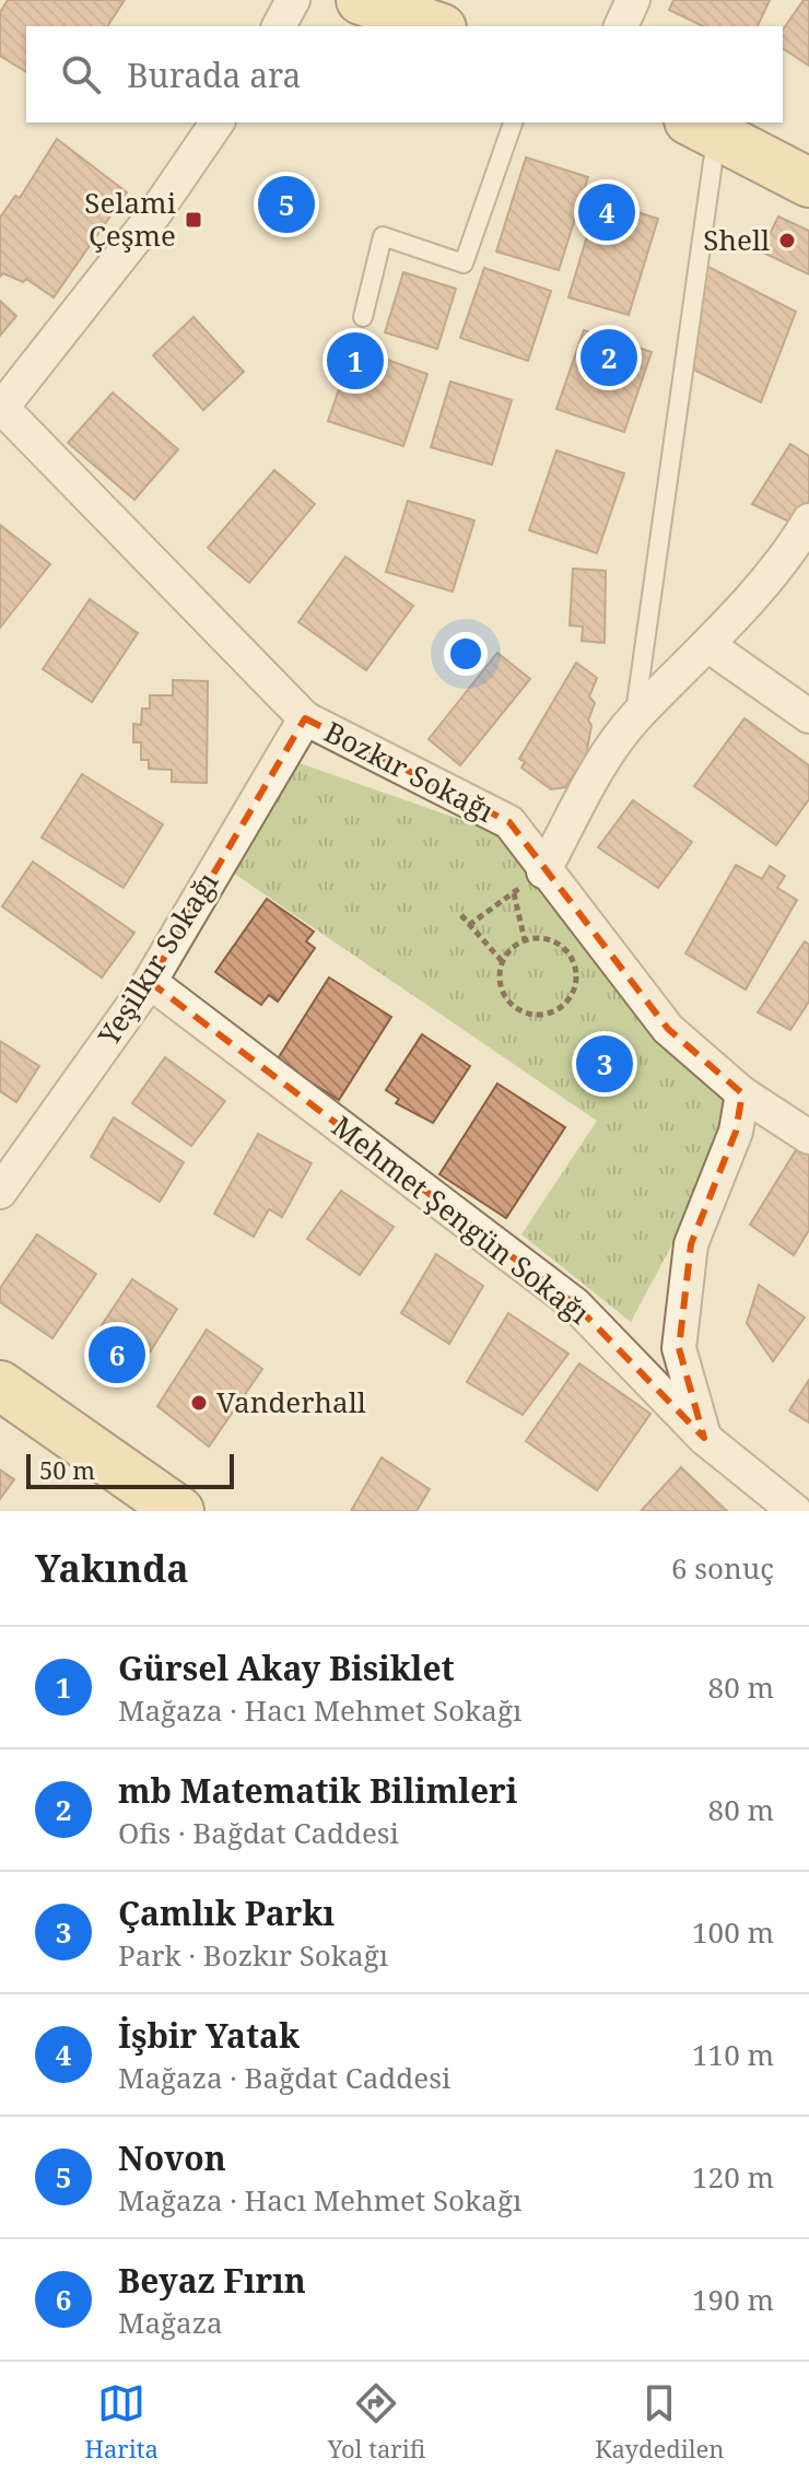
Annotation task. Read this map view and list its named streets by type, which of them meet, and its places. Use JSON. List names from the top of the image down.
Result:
{
  "streets": {
    "street": ["Bozkır Sokağı", "Yeşilkır Sokağı", "Mehmet Şengün Sokağı"]
  },
  "crossings": [
    ["Bozkır Sokağı", "Yeşilkır Sokağı"],
    ["Yeşilkır Sokağı", "Mehmet Şengün Sokağı"]
  ],
  "places": {
    "transit": ["Selami Çeşme"],
    "other": ["Shell", "Vanderhall"]
  },
  "scale_bar": "50 m",
  "page": {
    "search": "Burada ara",
    "pins": [
      "5",
      "4",
      "2",
      "1",
      "3",
      "6"
    ],
    "scale": "50 m",
    "heading": ["Yakında", "6 sonuç"],
    "list": [
      {
        "mark": "1",
        "name": "Gürsel Akay Bisiklet",
        "note": "Mağaza · Hacı Mehmet Sokağı",
        "value": "80 m"
      },
      {
        "mark": "2",
        "name": "mb Matematik Bilimleri",
        "note": "Ofis · Bağdat Caddesi",
        "value": "80 m"
      },
      {
        "mark": "3",
        "name": "Çamlık Parkı",
        "note": "Park · Bozkır Sokağı",
        "value": "100 m"
      },
      {
        "mark": "4",
        "name": "İşbir Yatak",
        "note": "Mağaza · Bağdat Caddesi",
        "value": "110 m"
      },
      {
        "mark": "5",
        "name": "Novon",
        "note": "Mağaza · Hacı Mehmet Sokağı",
        "value": "120 m"
      },
      {
        "mark": "6",
        "name": "Beyaz Fırın",
        "note": "Mağaza",
        "value": "190 m"
      }
    ],
    "nav": ["Harita", "Yol tarifi", "Kaydedilen"]
  }
}
